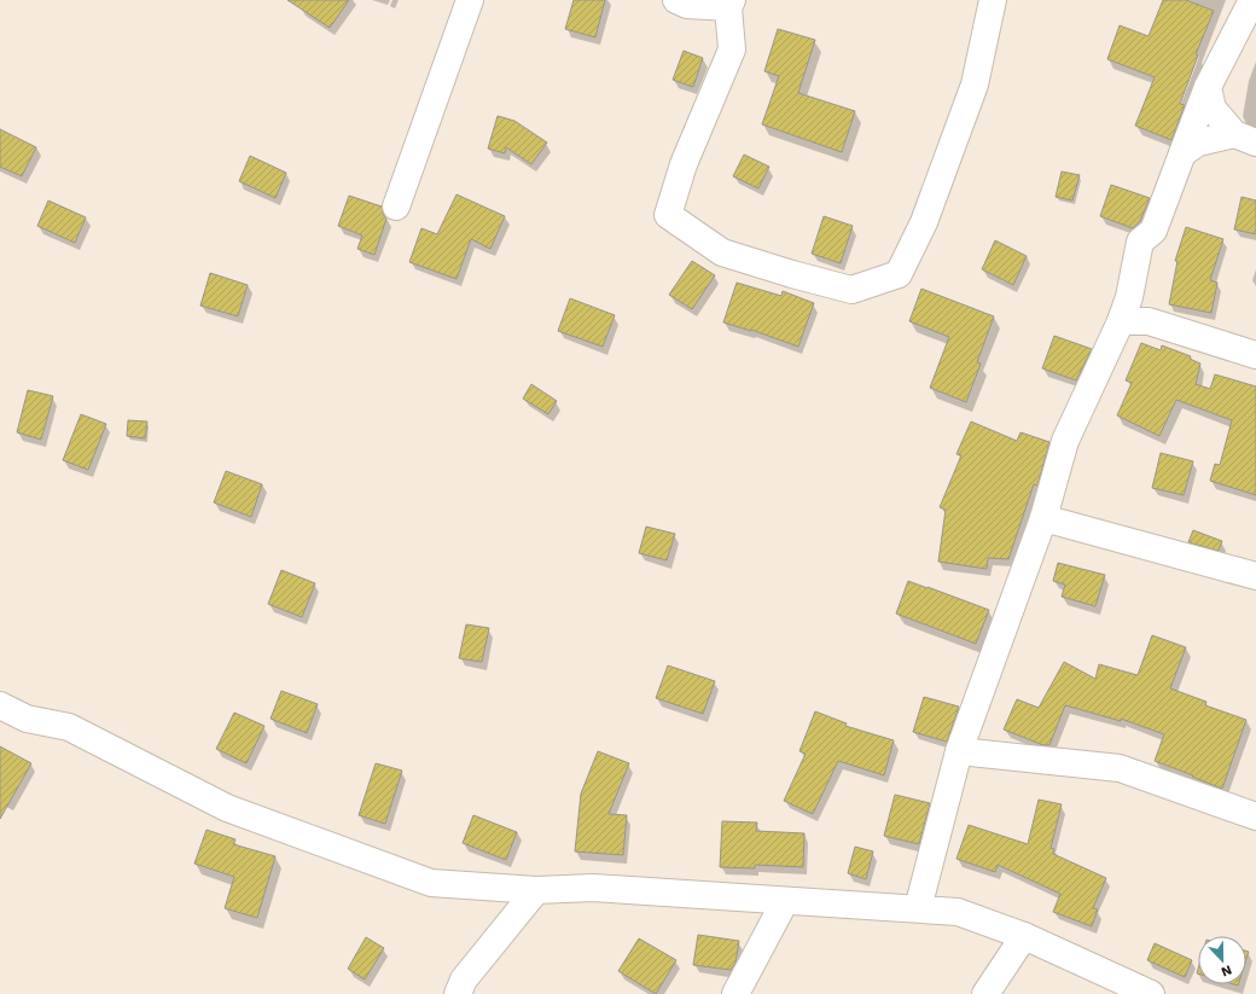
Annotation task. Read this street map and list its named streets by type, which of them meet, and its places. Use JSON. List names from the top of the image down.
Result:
{
  "north": "bottom"
}
